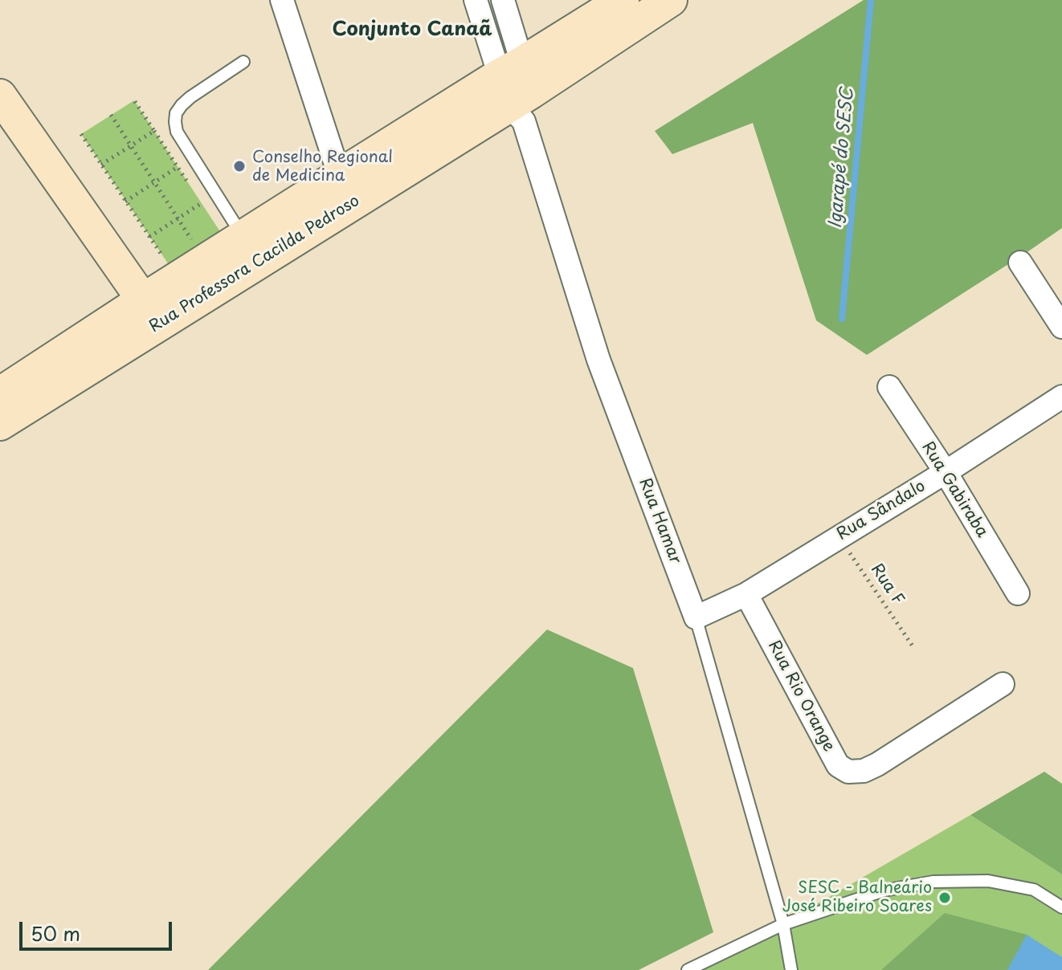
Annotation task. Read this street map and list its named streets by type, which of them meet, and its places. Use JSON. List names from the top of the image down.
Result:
{
  "streets": {
    "street": [
      "Rua Professora Cacilda Pedroso",
      "Rua Gabiraba",
      "Rua Sândalo",
      "Rua Hamar",
      "Rua Rio Orange"
    ],
    "path": ["Rua F"]
  },
  "crossings": [
    ["Rua Professora Cacilda Pedroso", "Rua Hamar"],
    ["Rua Gabiraba", "Rua Sândalo"],
    ["Rua Sândalo", "Rua Hamar"],
    ["Rua Sândalo", "Rua F"],
    ["Rua Sândalo", "Rua Rio Orange"]
  ],
  "districts": ["Conjunto Canaã"],
  "water": ["Igarapé do SESC"],
  "places": ["Conselho Regional de Medicina", "SESC - Balneário José Ribeiro Soares"],
  "scale_bar": "50 m"
}
